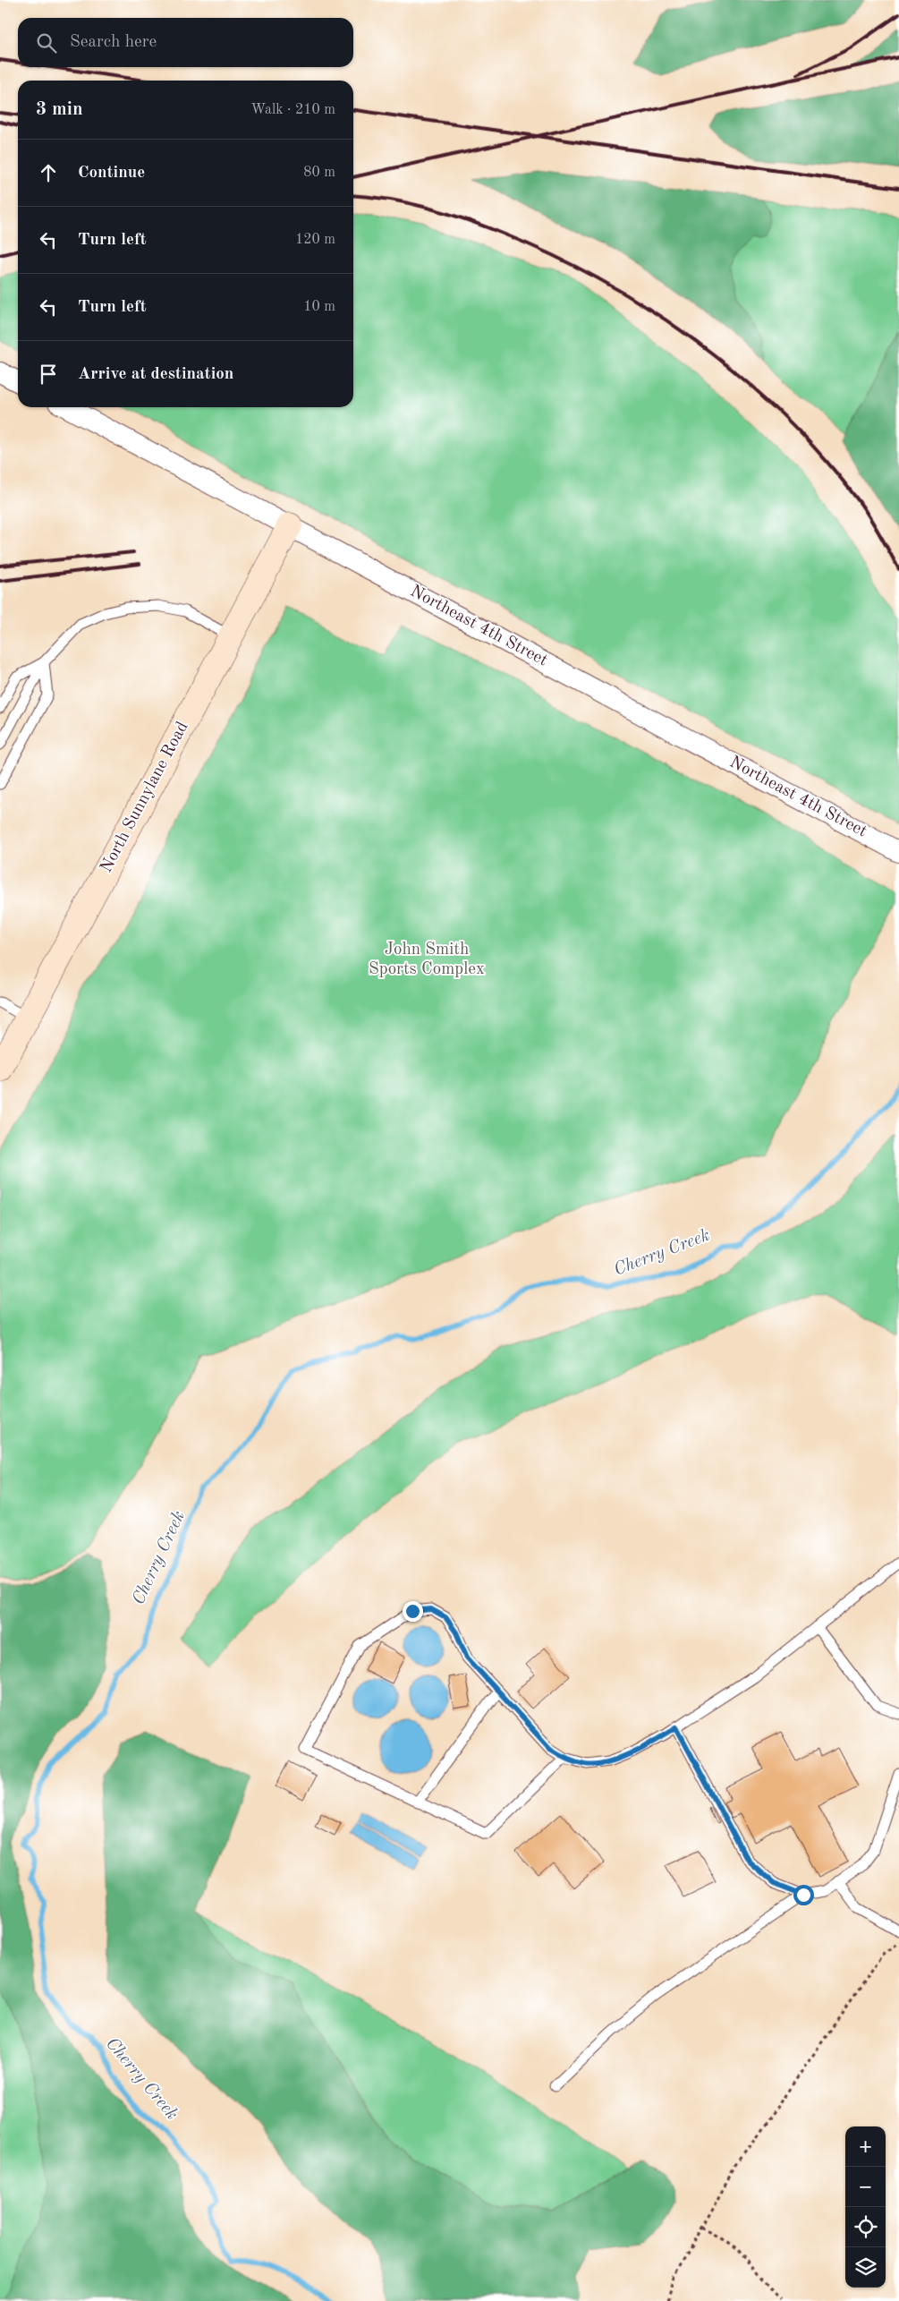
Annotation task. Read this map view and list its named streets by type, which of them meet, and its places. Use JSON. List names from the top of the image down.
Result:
{
  "streets": {
    "street": ["Northeast 4th Street", "North Sunnylane Road"]
  },
  "crossings": [
    ["Northeast 4th Street", "North Sunnylane Road"]
  ],
  "water": ["Cherry Creek"],
  "parks": ["John Smith Sports Complex"],
  "page": {
    "search": "Search here",
    "heading": ["3 min", "Walk · 210 m"],
    "list": [
      ["Continue", "80 m"],
      ["Turn left", "120 m"],
      ["Turn left", "10 m"],
      "Arrive at destination"
    ],
    "map_buttons": ["+", "−"]
  }
}
